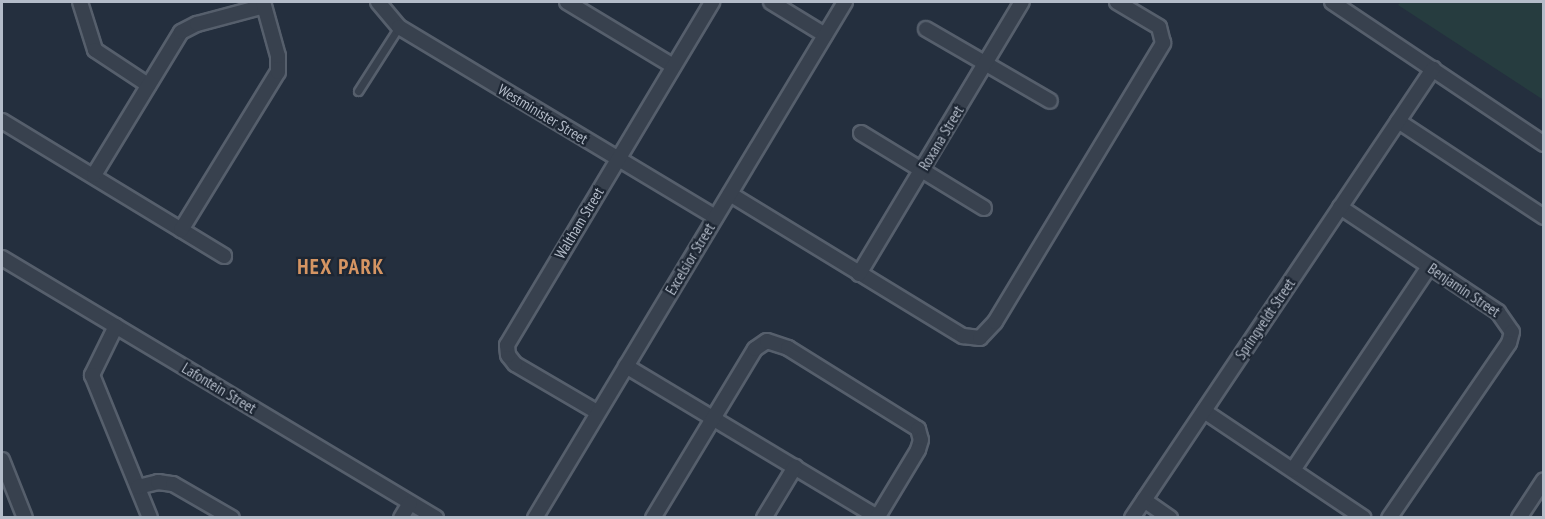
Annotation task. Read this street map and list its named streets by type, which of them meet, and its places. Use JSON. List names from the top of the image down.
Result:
{
  "streets": {
    "street": [
      "Westminister Street",
      "Roxana Street",
      "Waltham Street",
      "Excelsior Street",
      "Benjamin Street",
      "Springveldt Street",
      "Lafontein Street"
    ]
  },
  "crossings": [
    ["Westminister Street", "Waltham Street"],
    ["Westminister Street", "Excelsior Street"],
    ["Waltham Street", "Excelsior Street"],
    ["Benjamin Street", "Springveldt Street"]
  ],
  "districts": ["HEX PARK"]
}
